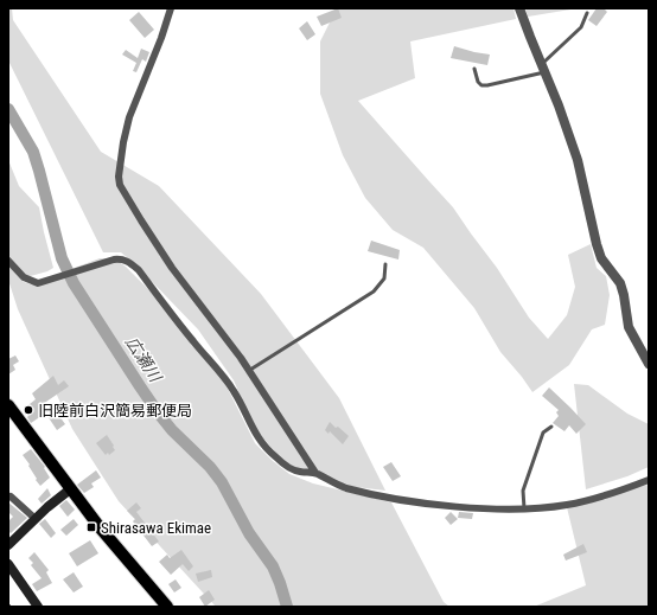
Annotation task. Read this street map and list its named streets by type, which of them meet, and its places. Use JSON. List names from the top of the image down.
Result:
{
  "water": ["広瀬川"],
  "places": {
    "other": ["旧陸前白沢簡易郵便局"],
    "transit": ["Shirasawa Ekimae"]
  }
}
